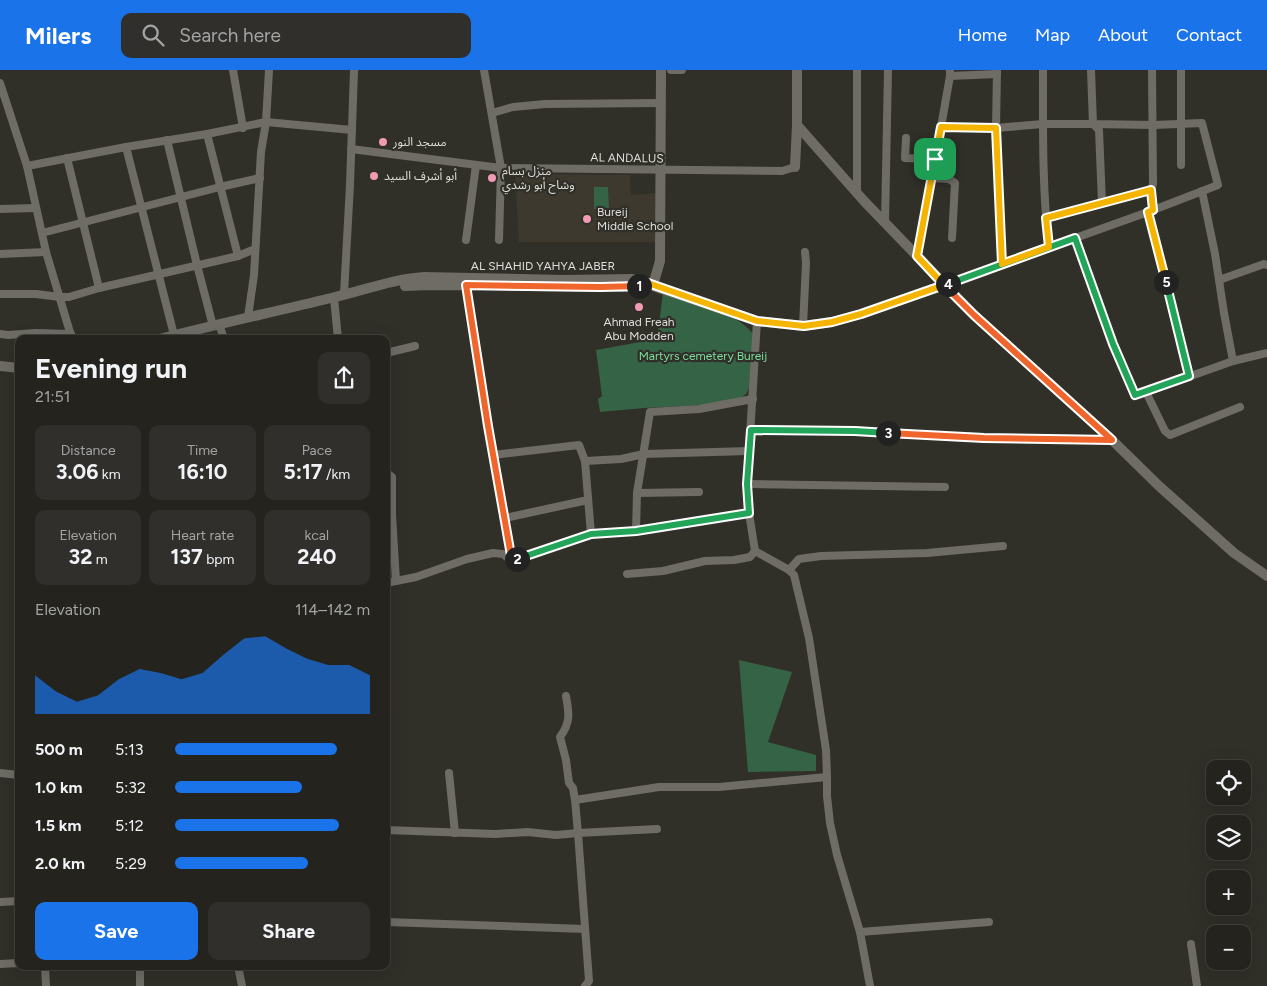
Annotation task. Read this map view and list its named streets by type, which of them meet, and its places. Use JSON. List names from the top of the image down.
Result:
{
  "streets": {
    "street": ["AL ANDALUS", "AL SHAHID YAHYA JABER"]
  },
  "parks": ["Martyrs cemetery Bureij"],
  "places": [
    "مسجد النور",
    "أبو أشرف السيد",
    "منزل بسام وشاح أبو رشدي",
    "Bureij Middle School",
    "Ahmad Freah Abu Modden"
  ],
  "page": {
    "header": "Milers",
    "search": "Search here",
    "nav": [
      "Home",
      "Map",
      "About",
      "Contact"
    ],
    "pins": [
      "5",
      "4",
      "1",
      "3",
      "2"
    ],
    "heading": ["Evening run", "21:51"],
    "stats": [
      ["Distance", "3.06 km"],
      ["Time", "16:10"],
      ["Pace", "5:17 /km"],
      ["Elevation", "32 m"],
      ["Heart rate", "137 bpm"],
      ["kcal", "240"]
    ],
    "chart": ["Elevation", "114–142 m"],
    "list": [
      {
        "name": "500 m",
        "note": "5:13"
      },
      {
        "name": "1.0 km",
        "note": "5:32"
      },
      {
        "name": "1.5 km",
        "note": "5:12"
      },
      {
        "name": "2.0 km",
        "note": "5:29"
      }
    ],
    "map_buttons": ["+", "−"],
    "buttons": ["Save", "Share"]
  }
}
